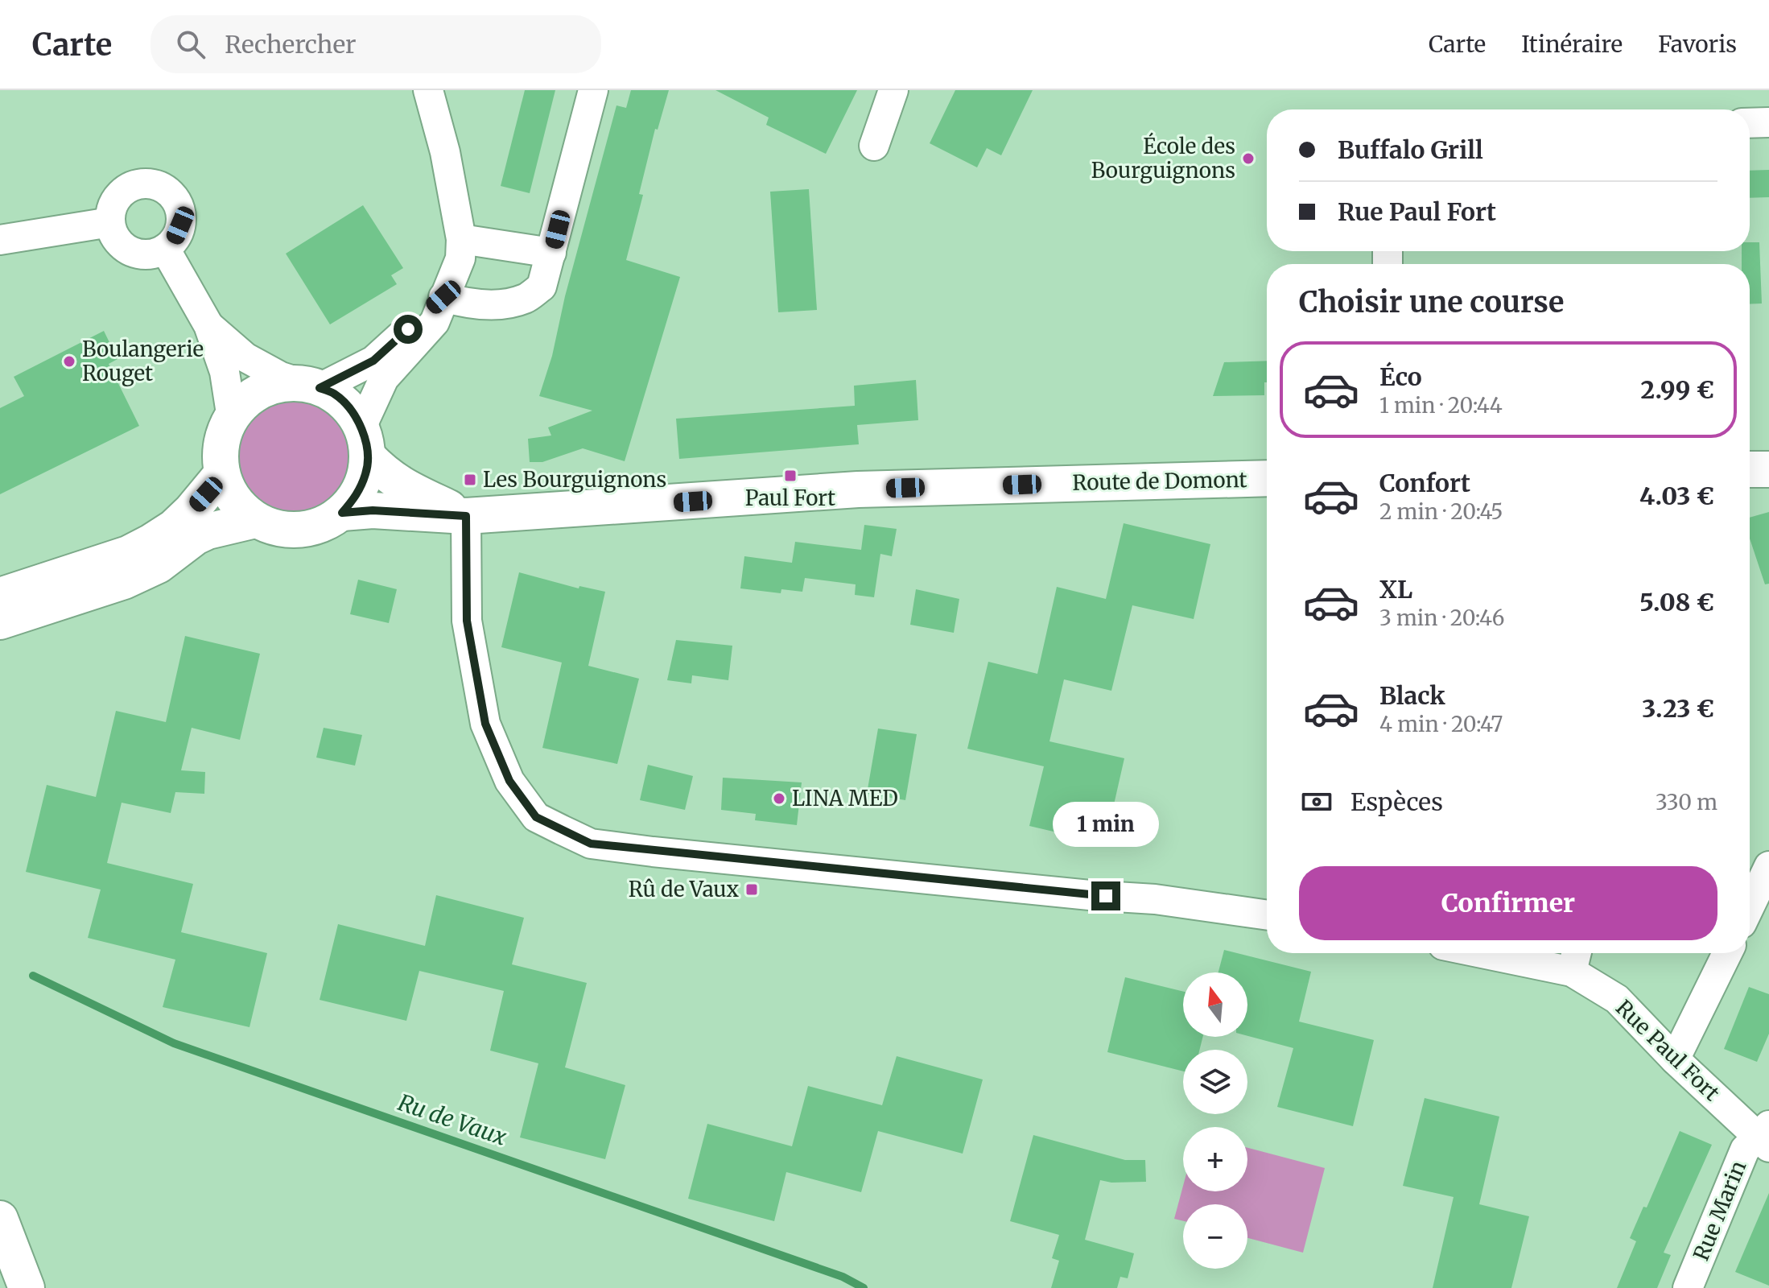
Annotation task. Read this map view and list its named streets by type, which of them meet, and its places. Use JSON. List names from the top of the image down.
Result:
{
  "streets": {
    "main road": ["Route de Domont"],
    "street": ["Rue Paul Fort", "Rue Marin"]
  },
  "crossings": [
    ["Rue Paul Fort", "Rue Marin"]
  ],
  "water": ["Ru de Vaux"],
  "places": {
    "other": ["École des Bourguignons", "Boulangerie Rouget", "LINA MED"],
    "transit": ["Paul Fort", "Les Bourguignons", "Rû de Vaux"]
  },
  "north": "top",
  "page": {
    "header": "Carte",
    "search": "Rechercher",
    "nav": ["Carte", "Itinéraire", "Favoris"],
    "banner": ["Buffalo Grill", "Rue Paul Fort"],
    "heading": "Choisir une course",
    "list": [
      {
        "name": "Éco",
        "note": "1 min · 20:44",
        "value": "2.99 €"
      },
      {
        "name": "Confort",
        "note": "2 min · 20:45",
        "value": "4.03 €"
      },
      {
        "name": "XL",
        "note": "3 min · 20:46",
        "value": "5.08 €"
      },
      {
        "name": "Black",
        "note": "4 min · 20:47",
        "value": "3.23 €"
      }
    ],
    "pay": ["Espèces", "330 m"],
    "bubble": "1 min",
    "buttons": "Confirmer",
    "map_buttons": ["+", "−"]
  }
}
